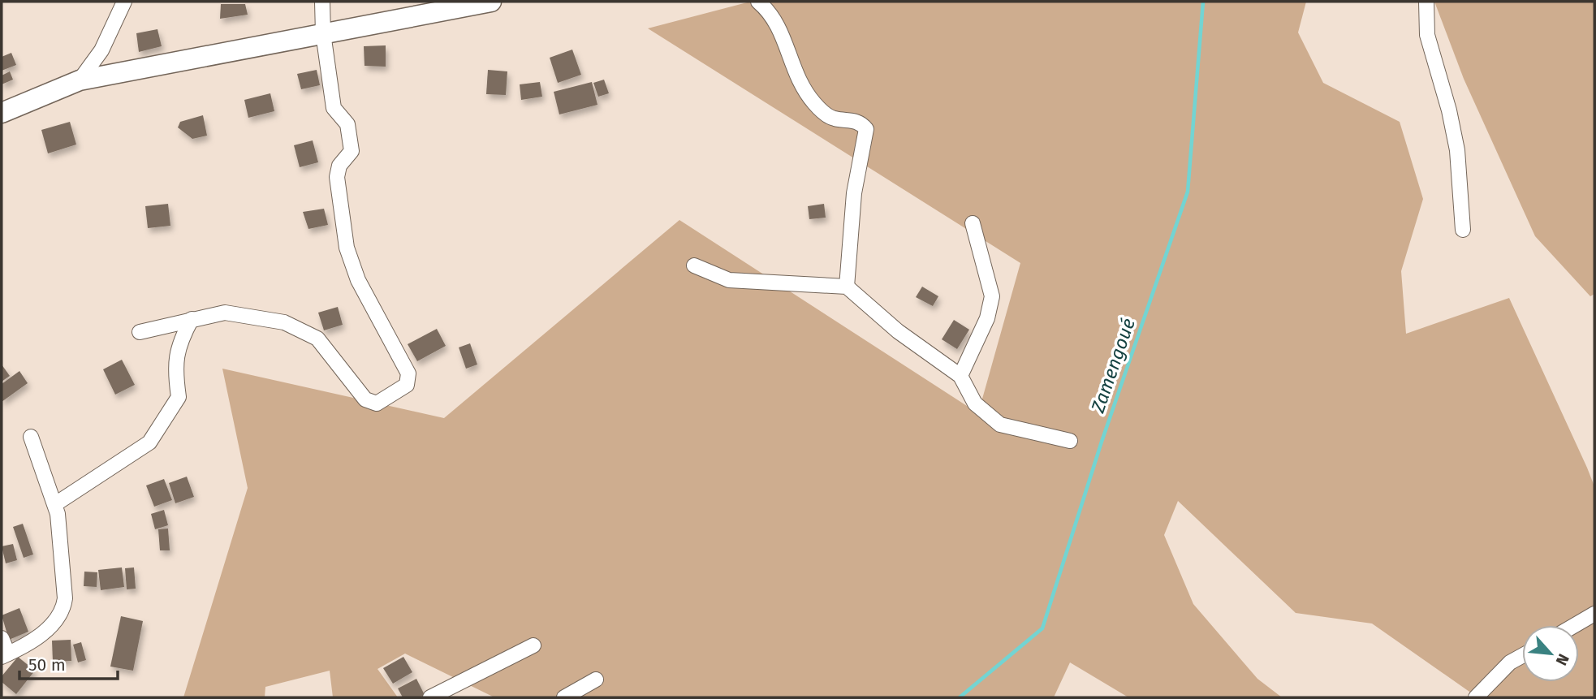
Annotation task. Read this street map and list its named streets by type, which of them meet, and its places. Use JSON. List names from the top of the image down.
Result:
{
  "water": ["Zamengoué"],
  "scale_bar": "50 m",
  "north": "bottom right"
}
